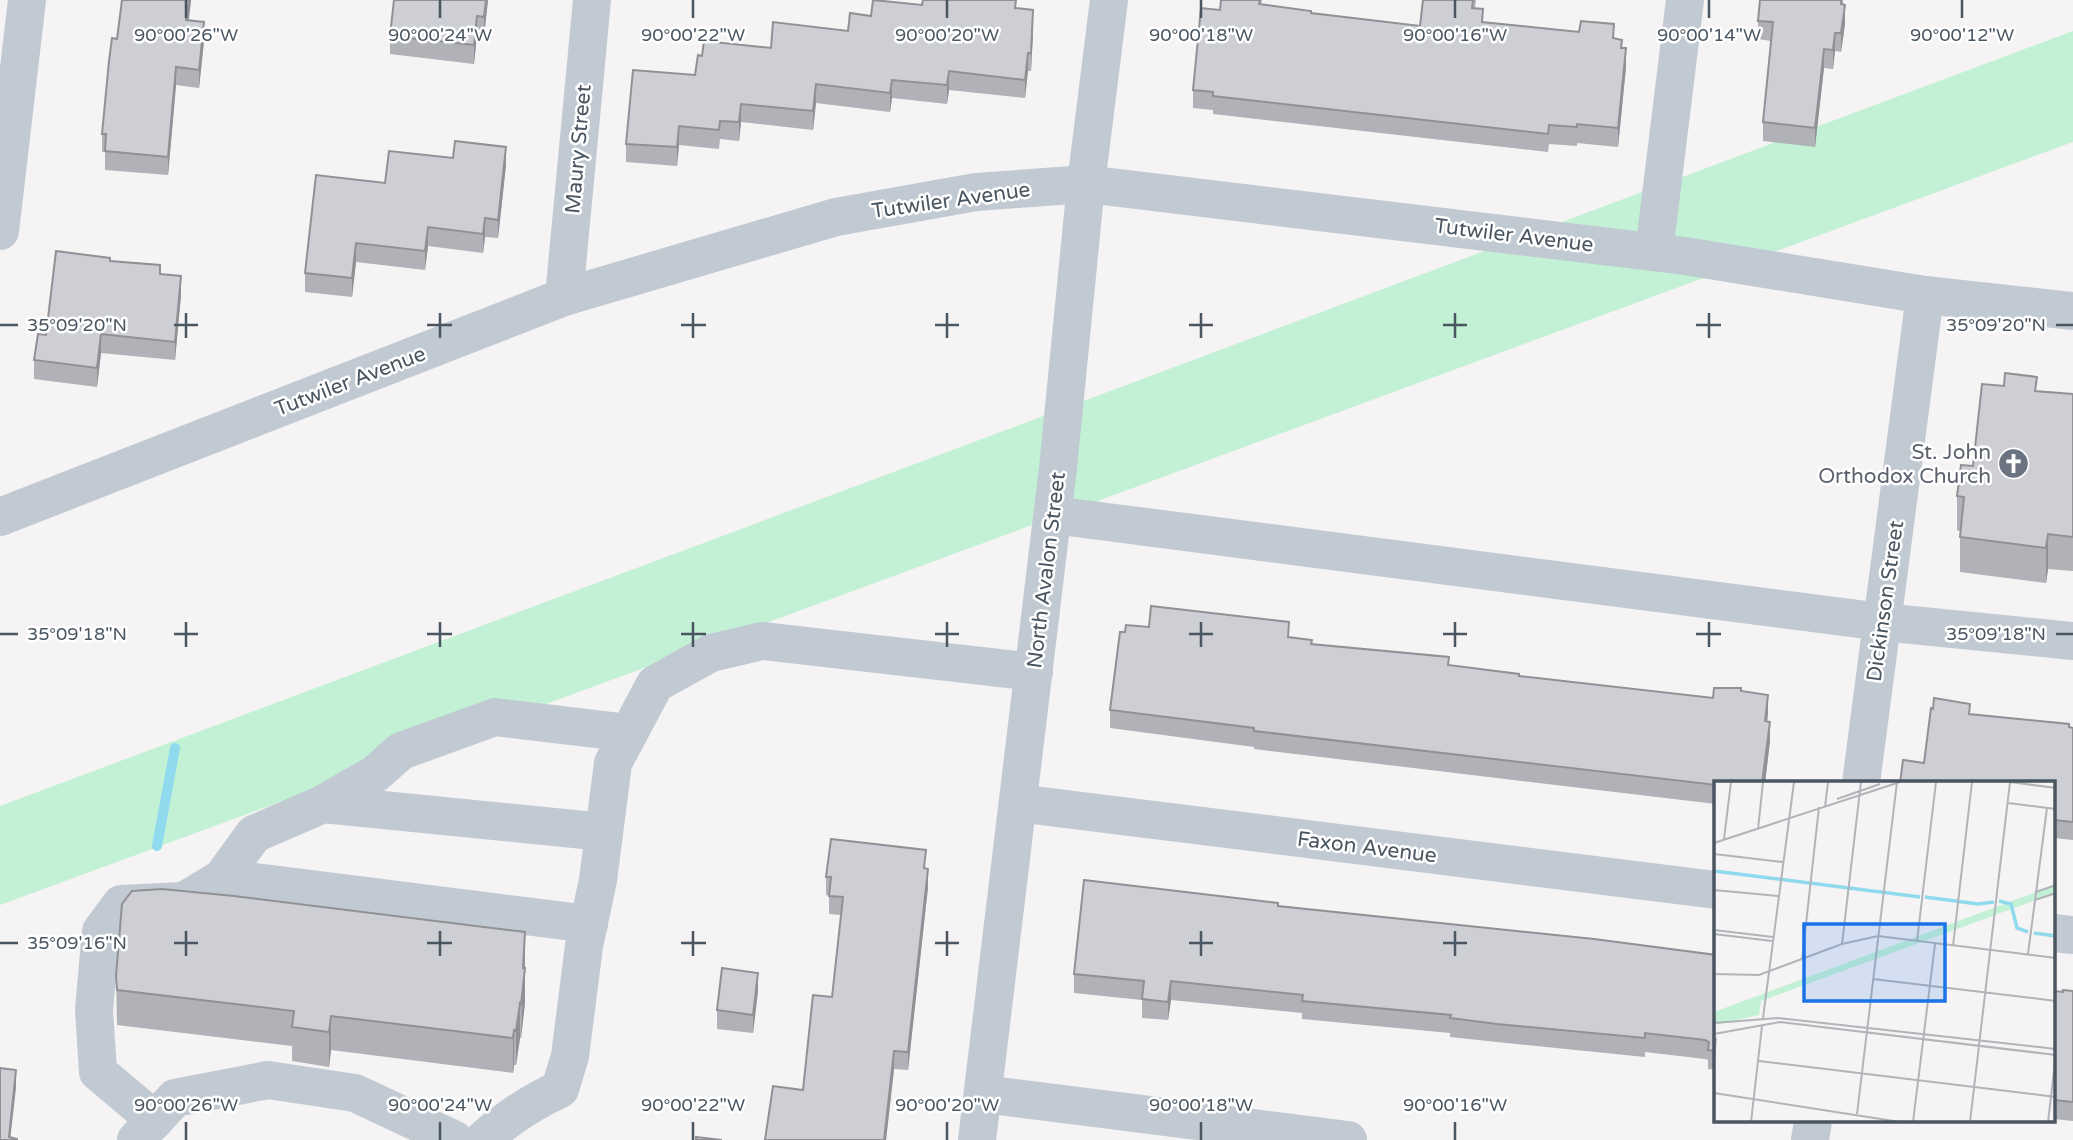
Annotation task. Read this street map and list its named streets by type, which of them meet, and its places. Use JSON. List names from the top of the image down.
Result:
{
  "streets": {
    "street": [
      "Maury Street",
      "Tutwiler Avenue",
      "North Avalon Street",
      "Dickinson Street",
      "Faxon Avenue"
    ]
  },
  "crossings": [
    ["Maury Street", "Tutwiler Avenue"],
    ["Tutwiler Avenue", "North Avalon Street"],
    ["Tutwiler Avenue", "Dickinson Street"],
    ["North Avalon Street", "Faxon Avenue"]
  ],
  "places": {
    "church": ["St. John Orthodox Church"]
  },
  "coordinates": [
    "90°00'26\"W",
    "90°00'24\"W",
    "90°00'22\"W",
    "90°00'20\"W",
    "90°00'18\"W",
    "90°00'16\"W",
    "90°00'14\"W",
    "90°00'12\"W",
    "35°09'20\"N",
    "35°09'18\"N",
    "35°09'16\"N"
  ]
}
